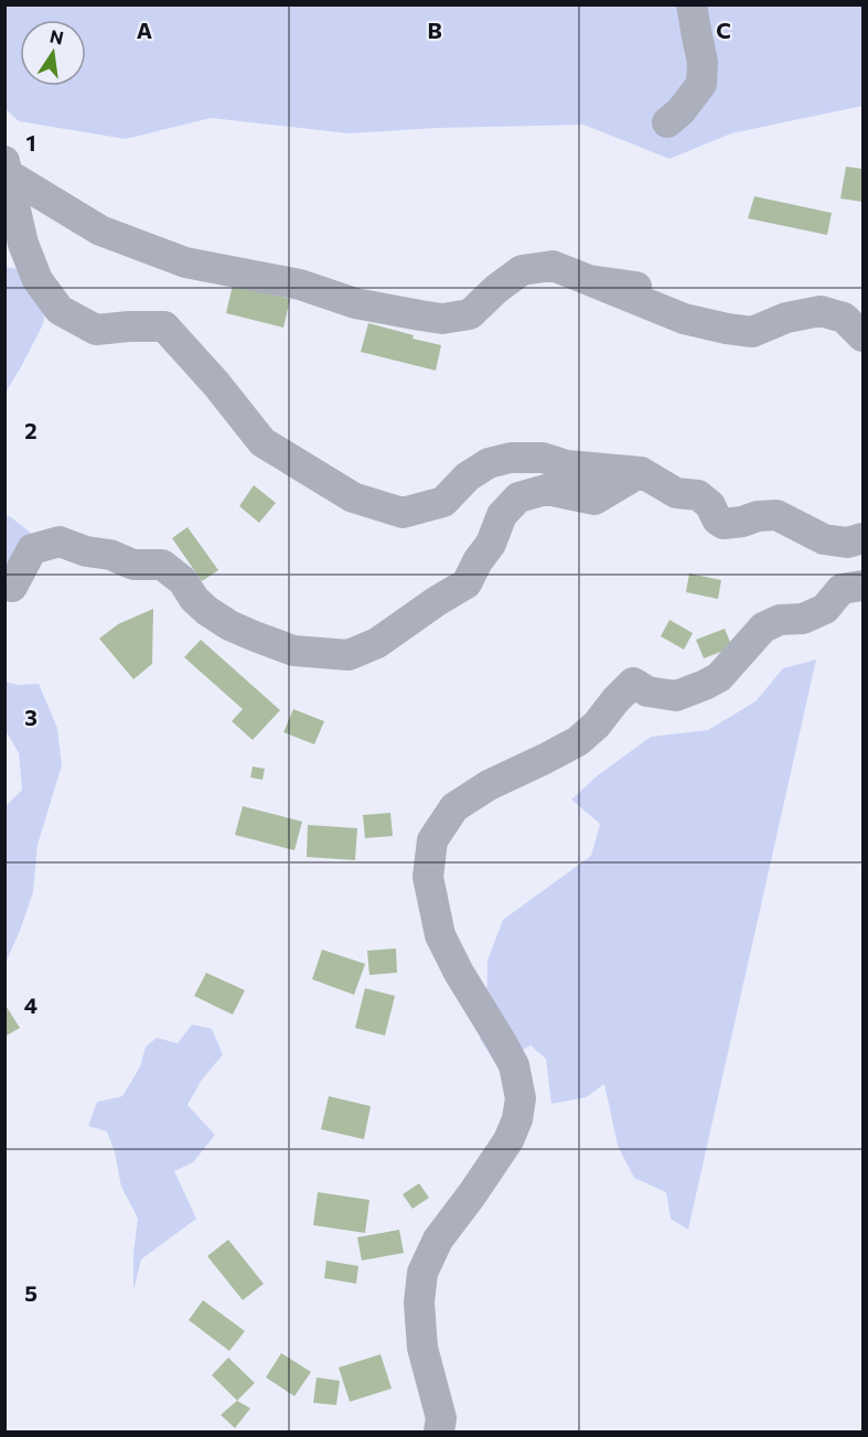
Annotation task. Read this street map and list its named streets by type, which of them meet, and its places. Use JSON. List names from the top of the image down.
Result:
{
  "north": "top",
  "grid": {
    "columns": ["A", "B", "C"],
    "rows": [
      "1",
      "2",
      "3",
      "4",
      "5"
    ]
  }
}
